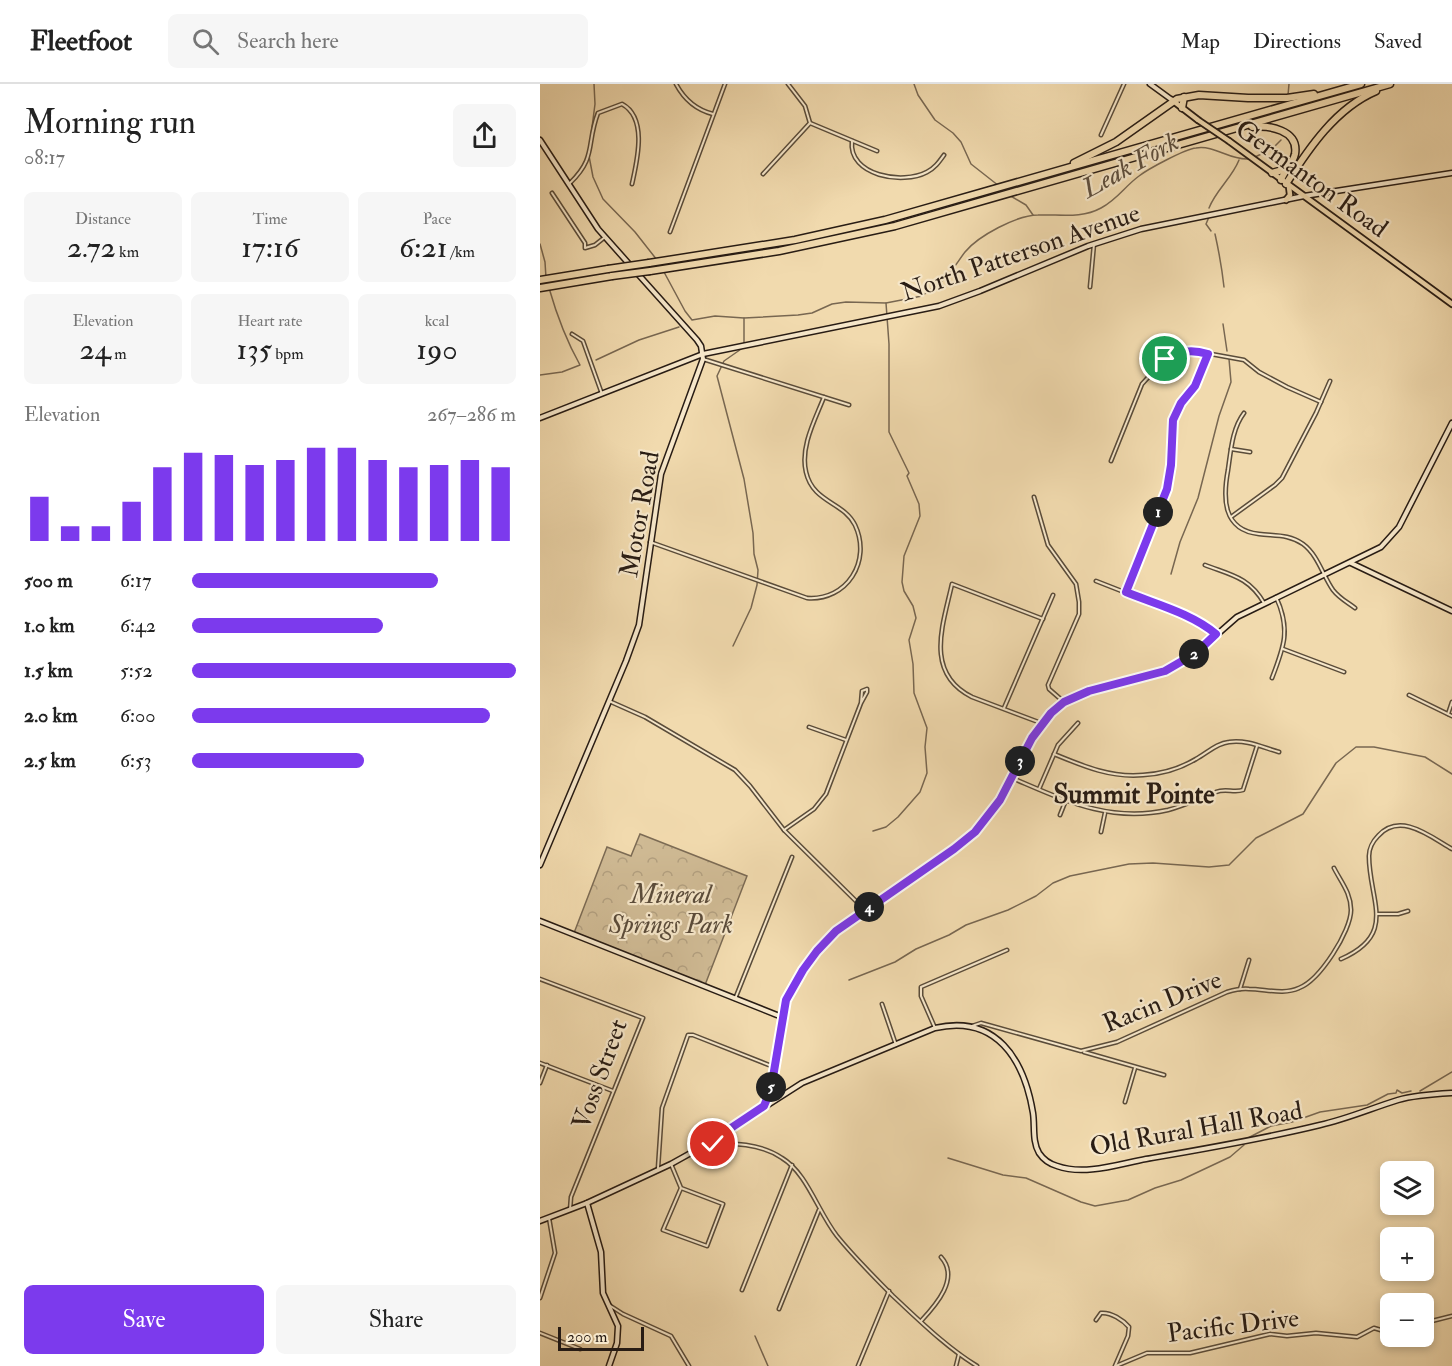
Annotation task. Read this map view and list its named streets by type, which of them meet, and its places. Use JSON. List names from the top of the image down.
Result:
{
  "streets": {
    "main road": [
      "Germanton Road",
      "North Patterson Avenue",
      "Motor Road",
      "Old Rural Hall Road"
    ],
    "street": ["Racin Drive", "Voss Street", "Pacific Drive"]
  },
  "crossings": [
    ["Germanton Road", "North Patterson Avenue"],
    ["North Patterson Avenue", "Motor Road"],
    ["Racin Drive", "Old Rural Hall Road"],
    ["Voss Street", "Old Rural Hall Road"]
  ],
  "districts": ["Summit Pointe"],
  "water": ["Leak Fork"],
  "parks": ["Mineral Springs Park"],
  "scale_bar": "200 m",
  "page": {
    "header": "Fleetfoot",
    "search": "Search here",
    "nav": ["Map", "Directions", "Saved"],
    "heading": ["Morning run", "08:17"],
    "stats": [
      ["Distance", "2.72 km"],
      ["Time", "17:16"],
      ["Pace", "6:21 /km"],
      ["Elevation", "24 m"],
      ["Heart rate", "135 bpm"],
      ["kcal", "190"]
    ],
    "chart": ["Elevation", "267–286 m"],
    "pins": [
      "1",
      "2",
      "3",
      "4",
      "5"
    ],
    "list": [
      {
        "name": "500 m",
        "note": "6:17"
      },
      {
        "name": "1.0 km",
        "note": "6:42"
      },
      {
        "name": "1.5 km",
        "note": "5:52"
      },
      {
        "name": "2.0 km",
        "note": "6:00"
      },
      {
        "name": "2.5 km",
        "note": "6:53"
      }
    ],
    "map_buttons": ["+", "−"],
    "buttons": ["Save", "Share"],
    "scale": "200 m"
  }
}
